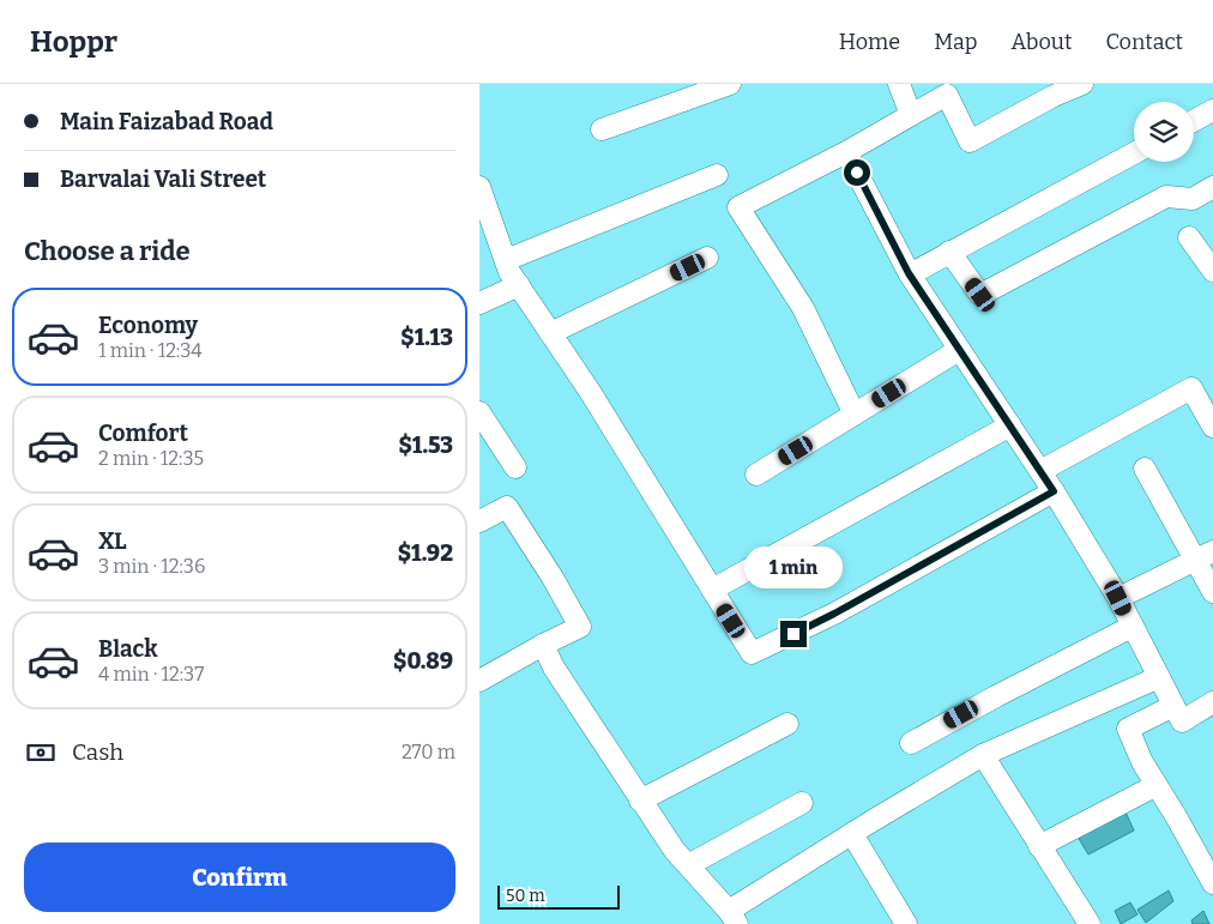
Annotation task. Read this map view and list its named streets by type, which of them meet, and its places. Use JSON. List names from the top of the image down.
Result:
{
  "scale_bar": "50 m",
  "page": {
    "header": "Hoppr",
    "nav": [
      "Home",
      "Map",
      "About",
      "Contact"
    ],
    "banner": ["Main Faizabad Road", "Barvalai Vali Street"],
    "heading": "Choose a ride",
    "list": [
      {
        "name": "Economy",
        "note": "1 min · 12:34",
        "value": "$1.13"
      },
      {
        "name": "Comfort",
        "note": "2 min · 12:35",
        "value": "$1.53"
      },
      {
        "name": "XL",
        "note": "3 min · 12:36",
        "value": "$1.92"
      },
      {
        "name": "Black",
        "note": "4 min · 12:37",
        "value": "$0.89"
      }
    ],
    "bubble": "1 min",
    "pay": ["Cash", "270 m"],
    "buttons": "Confirm",
    "scale": "50 m"
  }
}
